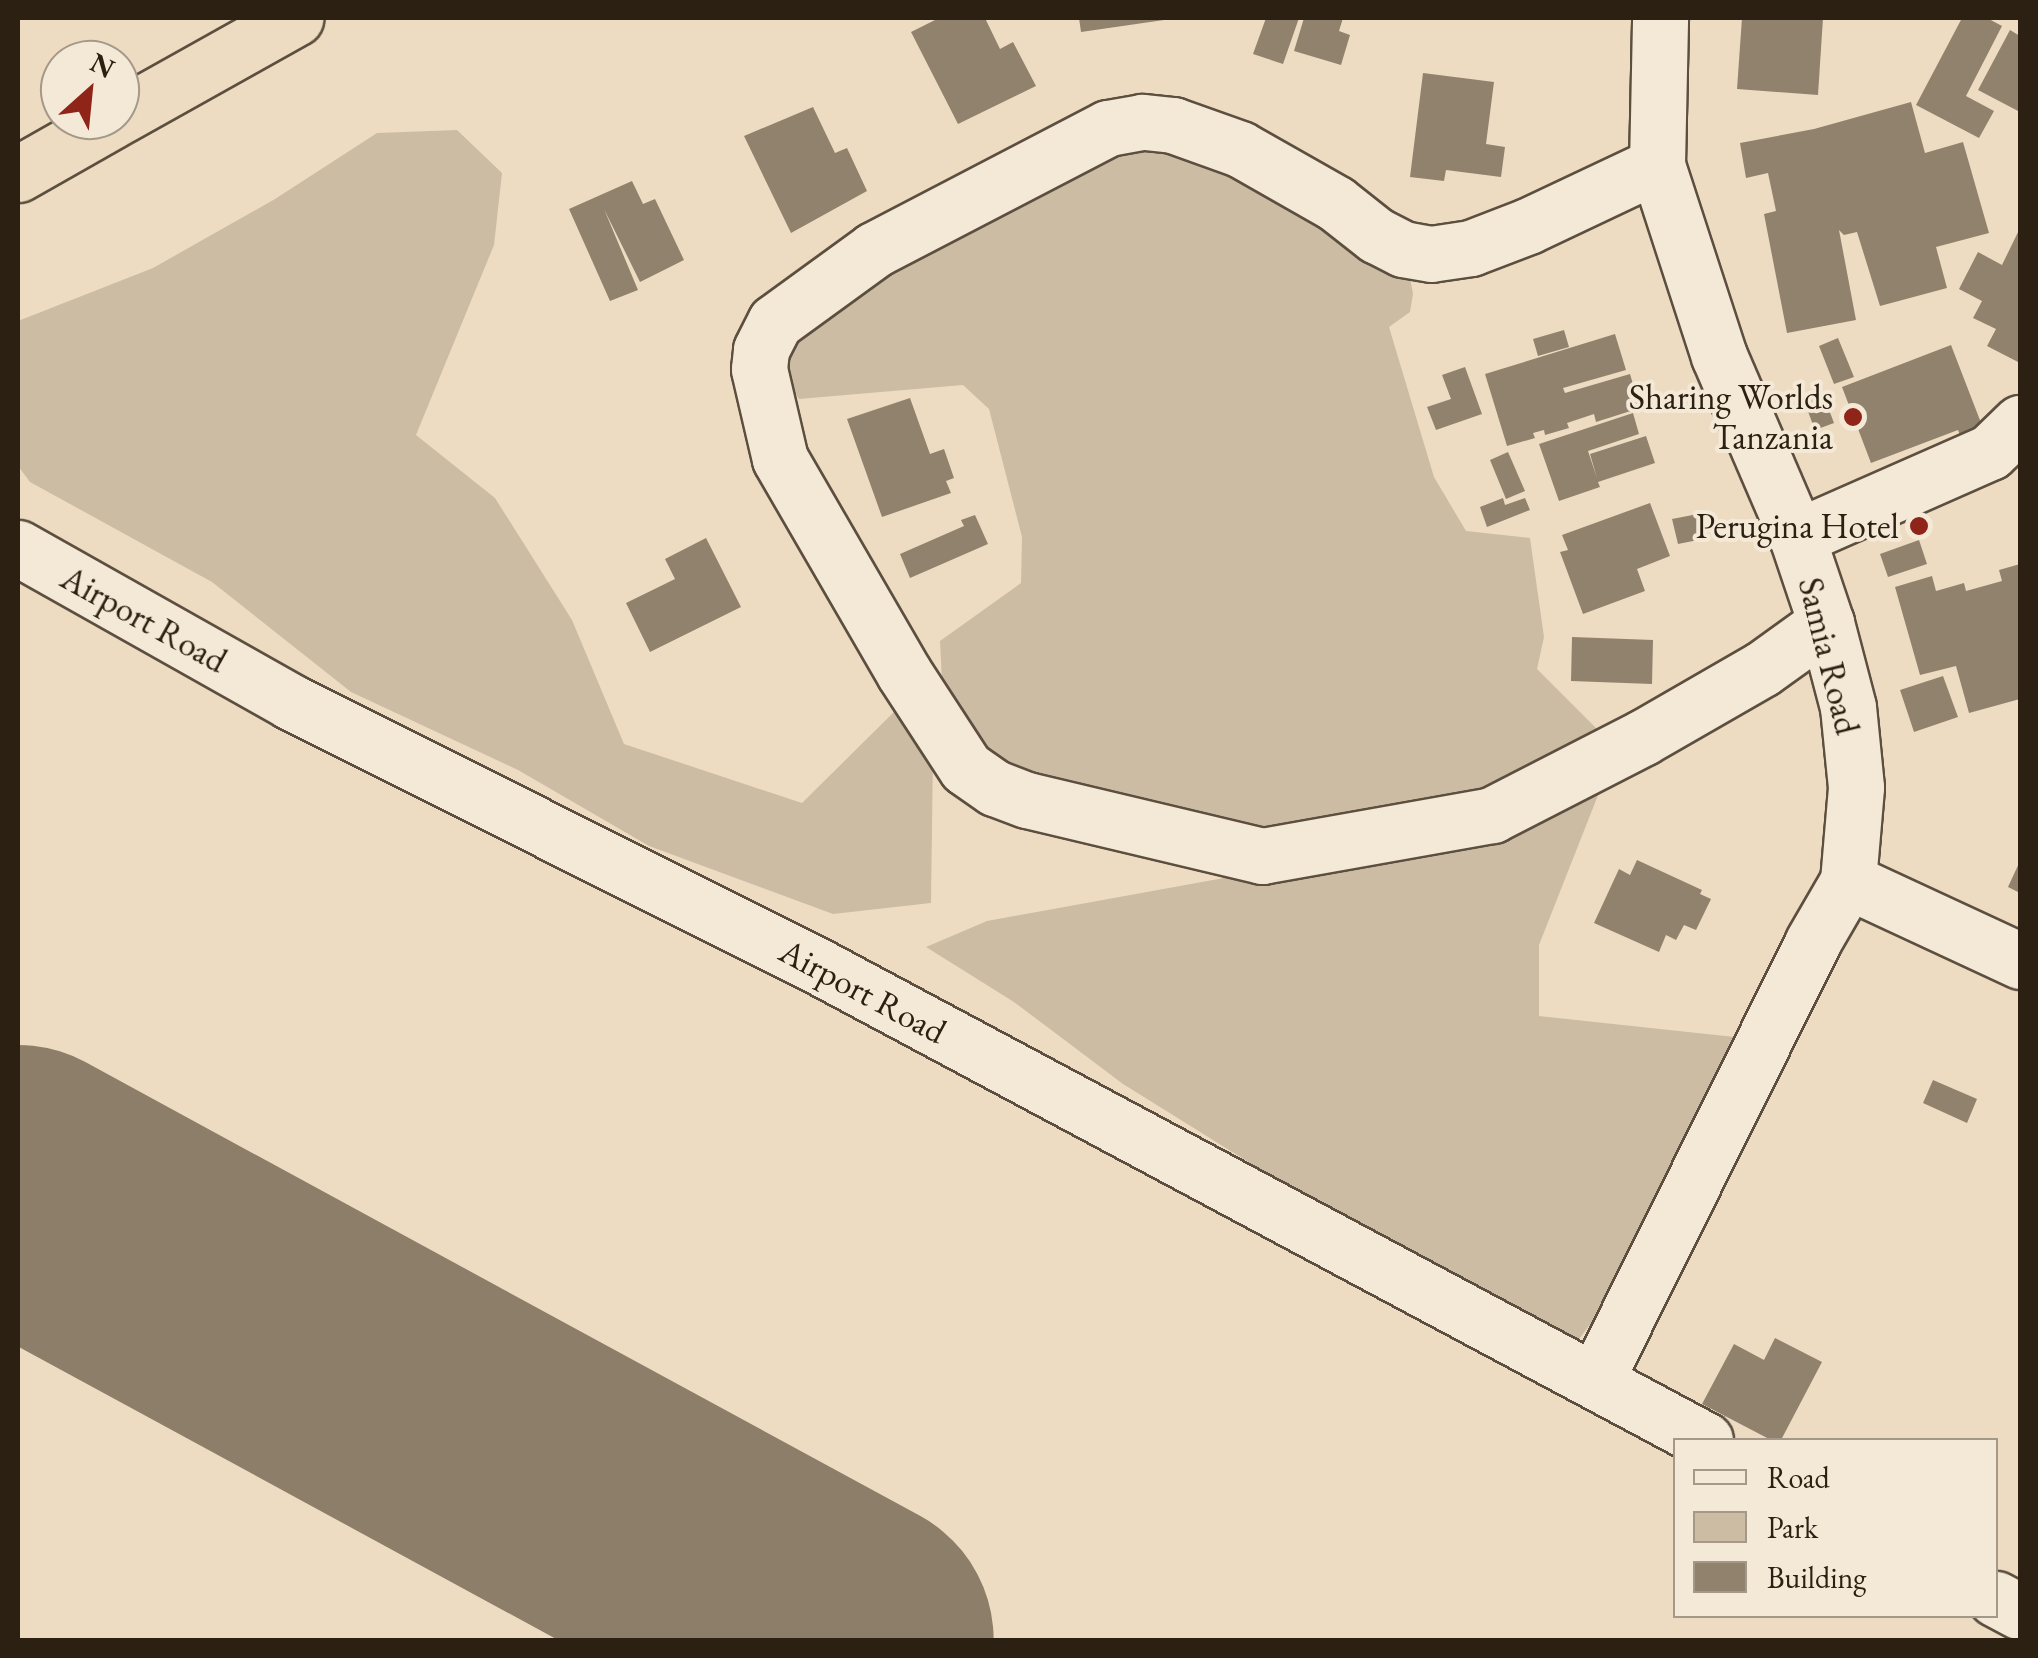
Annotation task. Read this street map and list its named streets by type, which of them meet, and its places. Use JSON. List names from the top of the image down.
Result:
{
  "streets": {
    "street": ["Airport Road", "Samia Road"]
  },
  "crossings": [
    ["Airport Road", "Samia Road"]
  ],
  "places": ["Sharing Worlds Tanzania", "Perugina Hotel"],
  "legend": ["Road", "Park", "Building"],
  "north": "top right"
}
